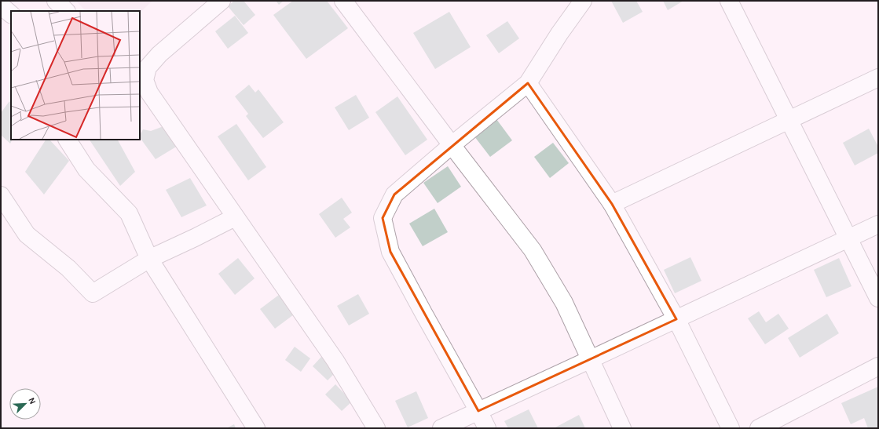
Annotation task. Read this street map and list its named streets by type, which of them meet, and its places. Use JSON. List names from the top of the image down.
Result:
{
  "north": "top right"
}
